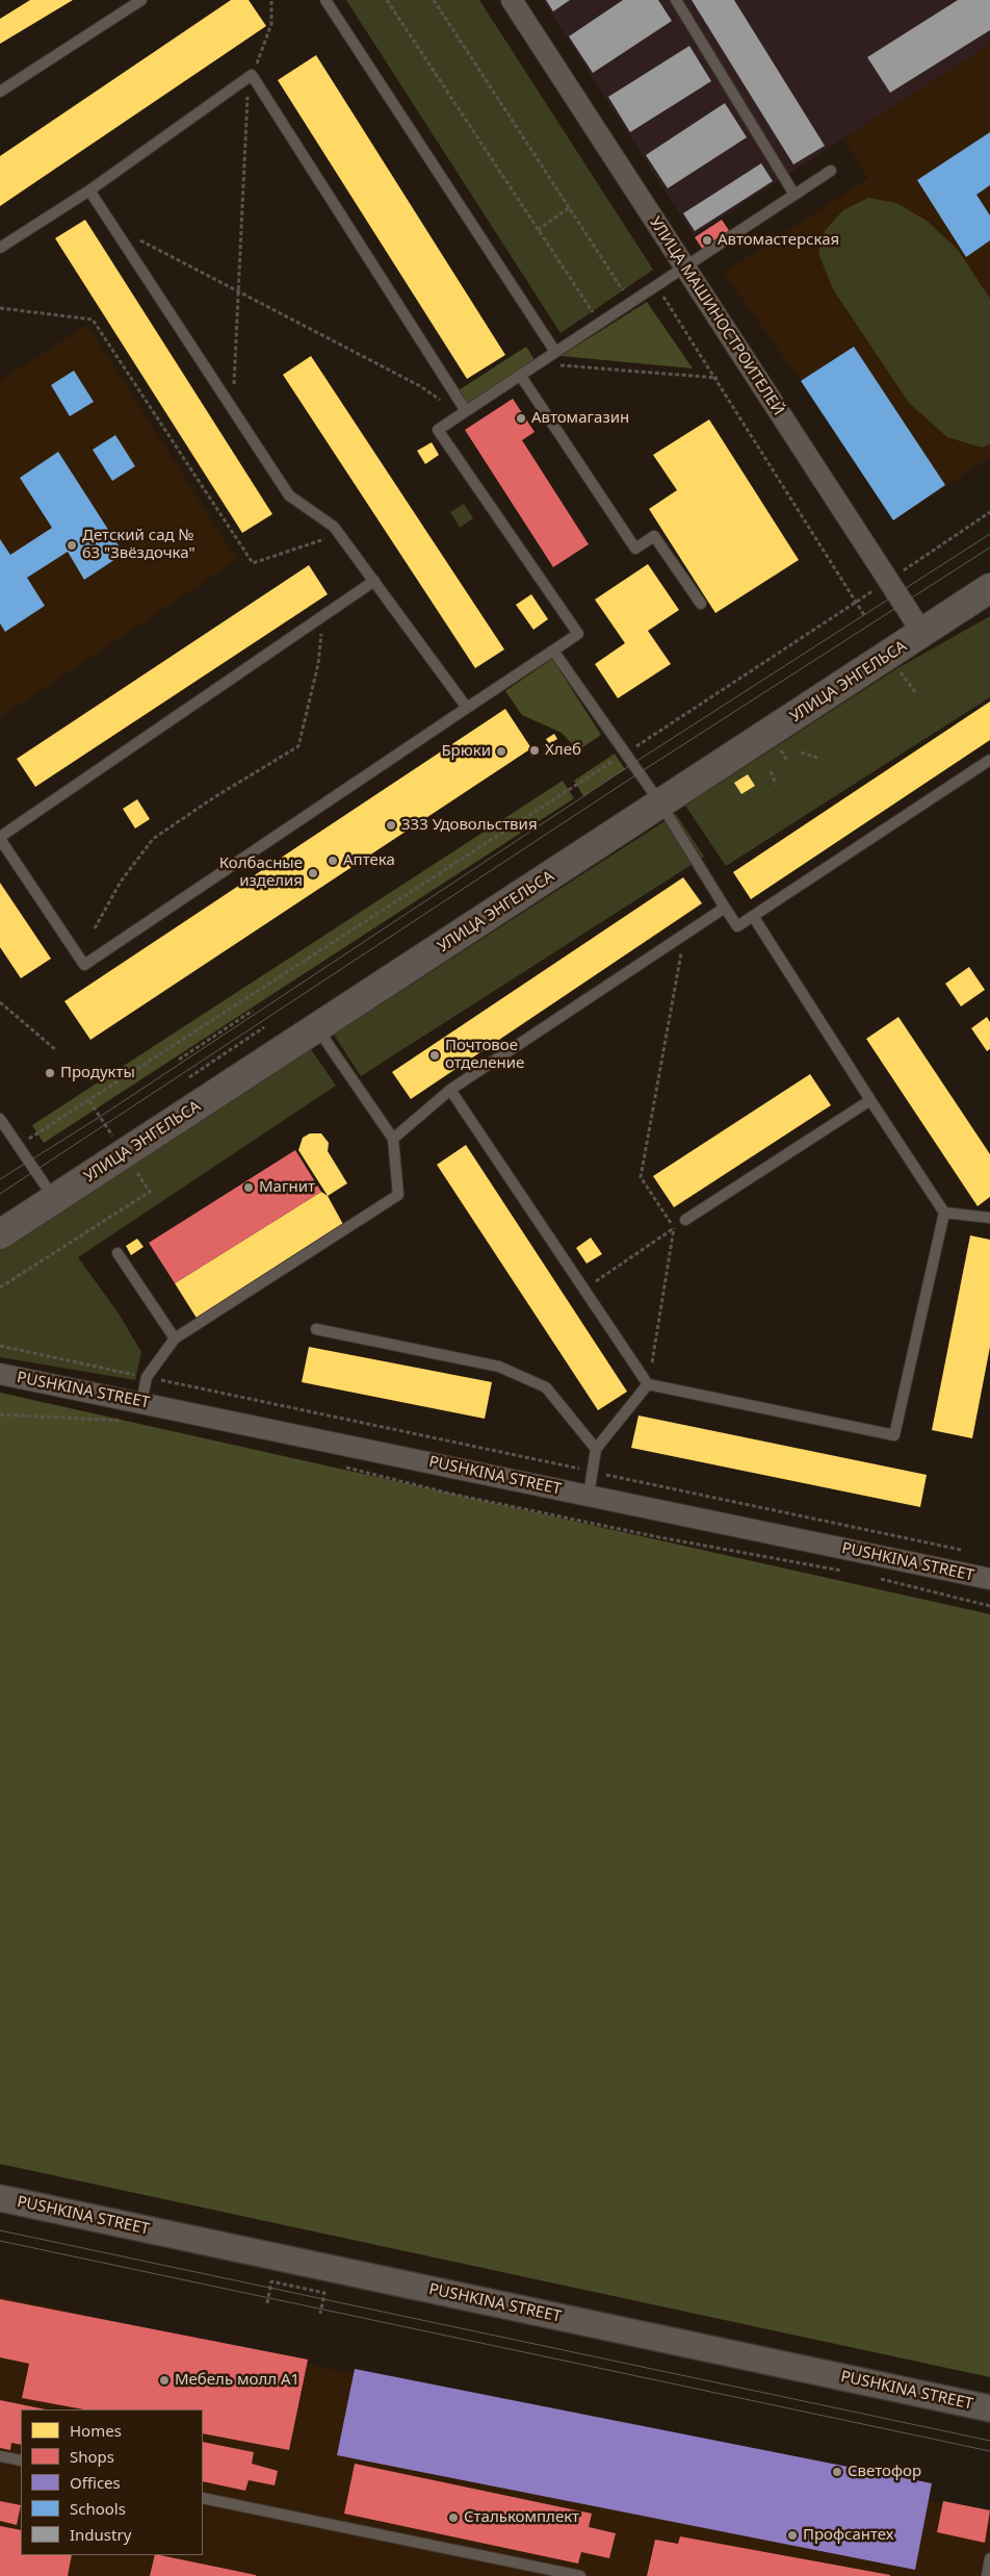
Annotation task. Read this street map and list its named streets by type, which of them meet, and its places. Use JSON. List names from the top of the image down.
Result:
{
  "streets": {
    "main road": ["УЛИЦА ЭНГЕЛЬСА"],
    "street": ["УЛИЦА МАШИНОСТРОИТЕЛЕЙ", "PUSHKINA STREET"]
  },
  "crossings": [
    ["УЛИЦА МАШИНОСТРОИТЕЛЕЙ", "УЛИЦА ЭНГЕЛЬСА"]
  ],
  "places": [
    "Автомастерская",
    "Автомагазин",
    "Детский сад № 63 \"Звёздочка\"",
    "Хлеб",
    "Брюки",
    "333 Удовольствия",
    "Аптека",
    "Колбасные изделия",
    "Почтовое отделение",
    "Продукты",
    "Магнит",
    "Мебель молл А1",
    "Светофор",
    "Сталькомплект",
    "Профсантех"
  ],
  "legend": [
    "Homes",
    "Shops",
    "Offices",
    "Schools",
    "Industry"
  ]
}
